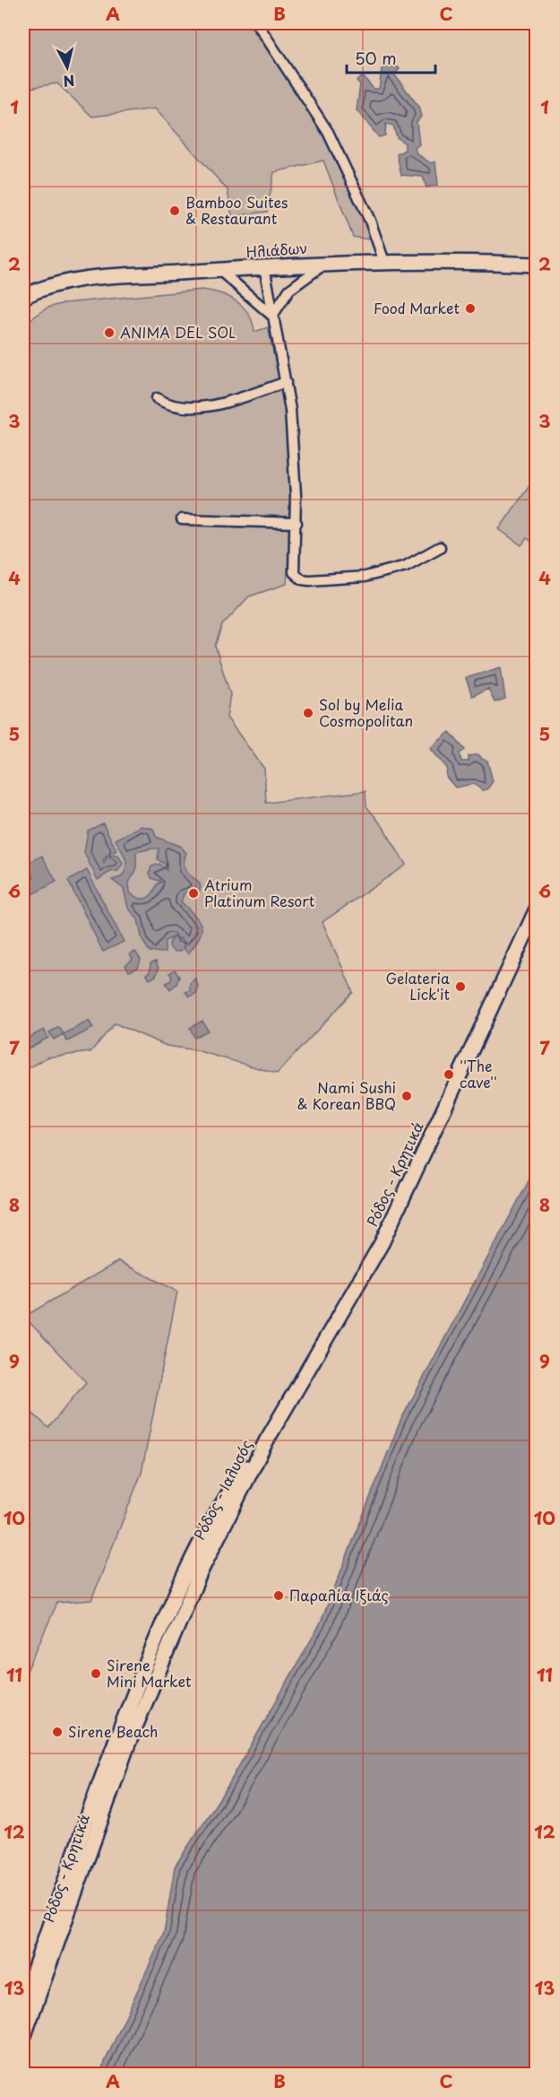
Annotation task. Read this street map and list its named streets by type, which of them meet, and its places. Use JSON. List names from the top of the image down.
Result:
{
  "streets": {
    "main road": ["Ηλιάδων", "Ρόδος - Κρητικά", "Ρόδος - Ιαλυσός"]
  },
  "crossings": [
    ["Ρόδος - Κρητικά", "Ρόδος - Ιαλυσός"]
  ],
  "places": [
    "Bamboo Suites & Restaurant",
    "Food Market",
    "ANIMA DEL SOL",
    "Sol by Melia Cosmopolitan",
    "Atrium Platinum Resort",
    "Gelateria Lick'it",
    "''The cave''",
    "Nami Sushi & Korean BBQ",
    "Παραλία Ιξιάς",
    "Sirene Mini Market",
    "Sirene Beach"
  ],
  "scale_bar": "50 m",
  "north": "bottom",
  "grid": {
    "columns": ["A", "B", "C"],
    "rows": [
      "1",
      "2",
      "3",
      "4",
      "5",
      "6",
      "7",
      "8",
      "9",
      "10",
      "11",
      "12",
      "13"
    ]
  }
}
